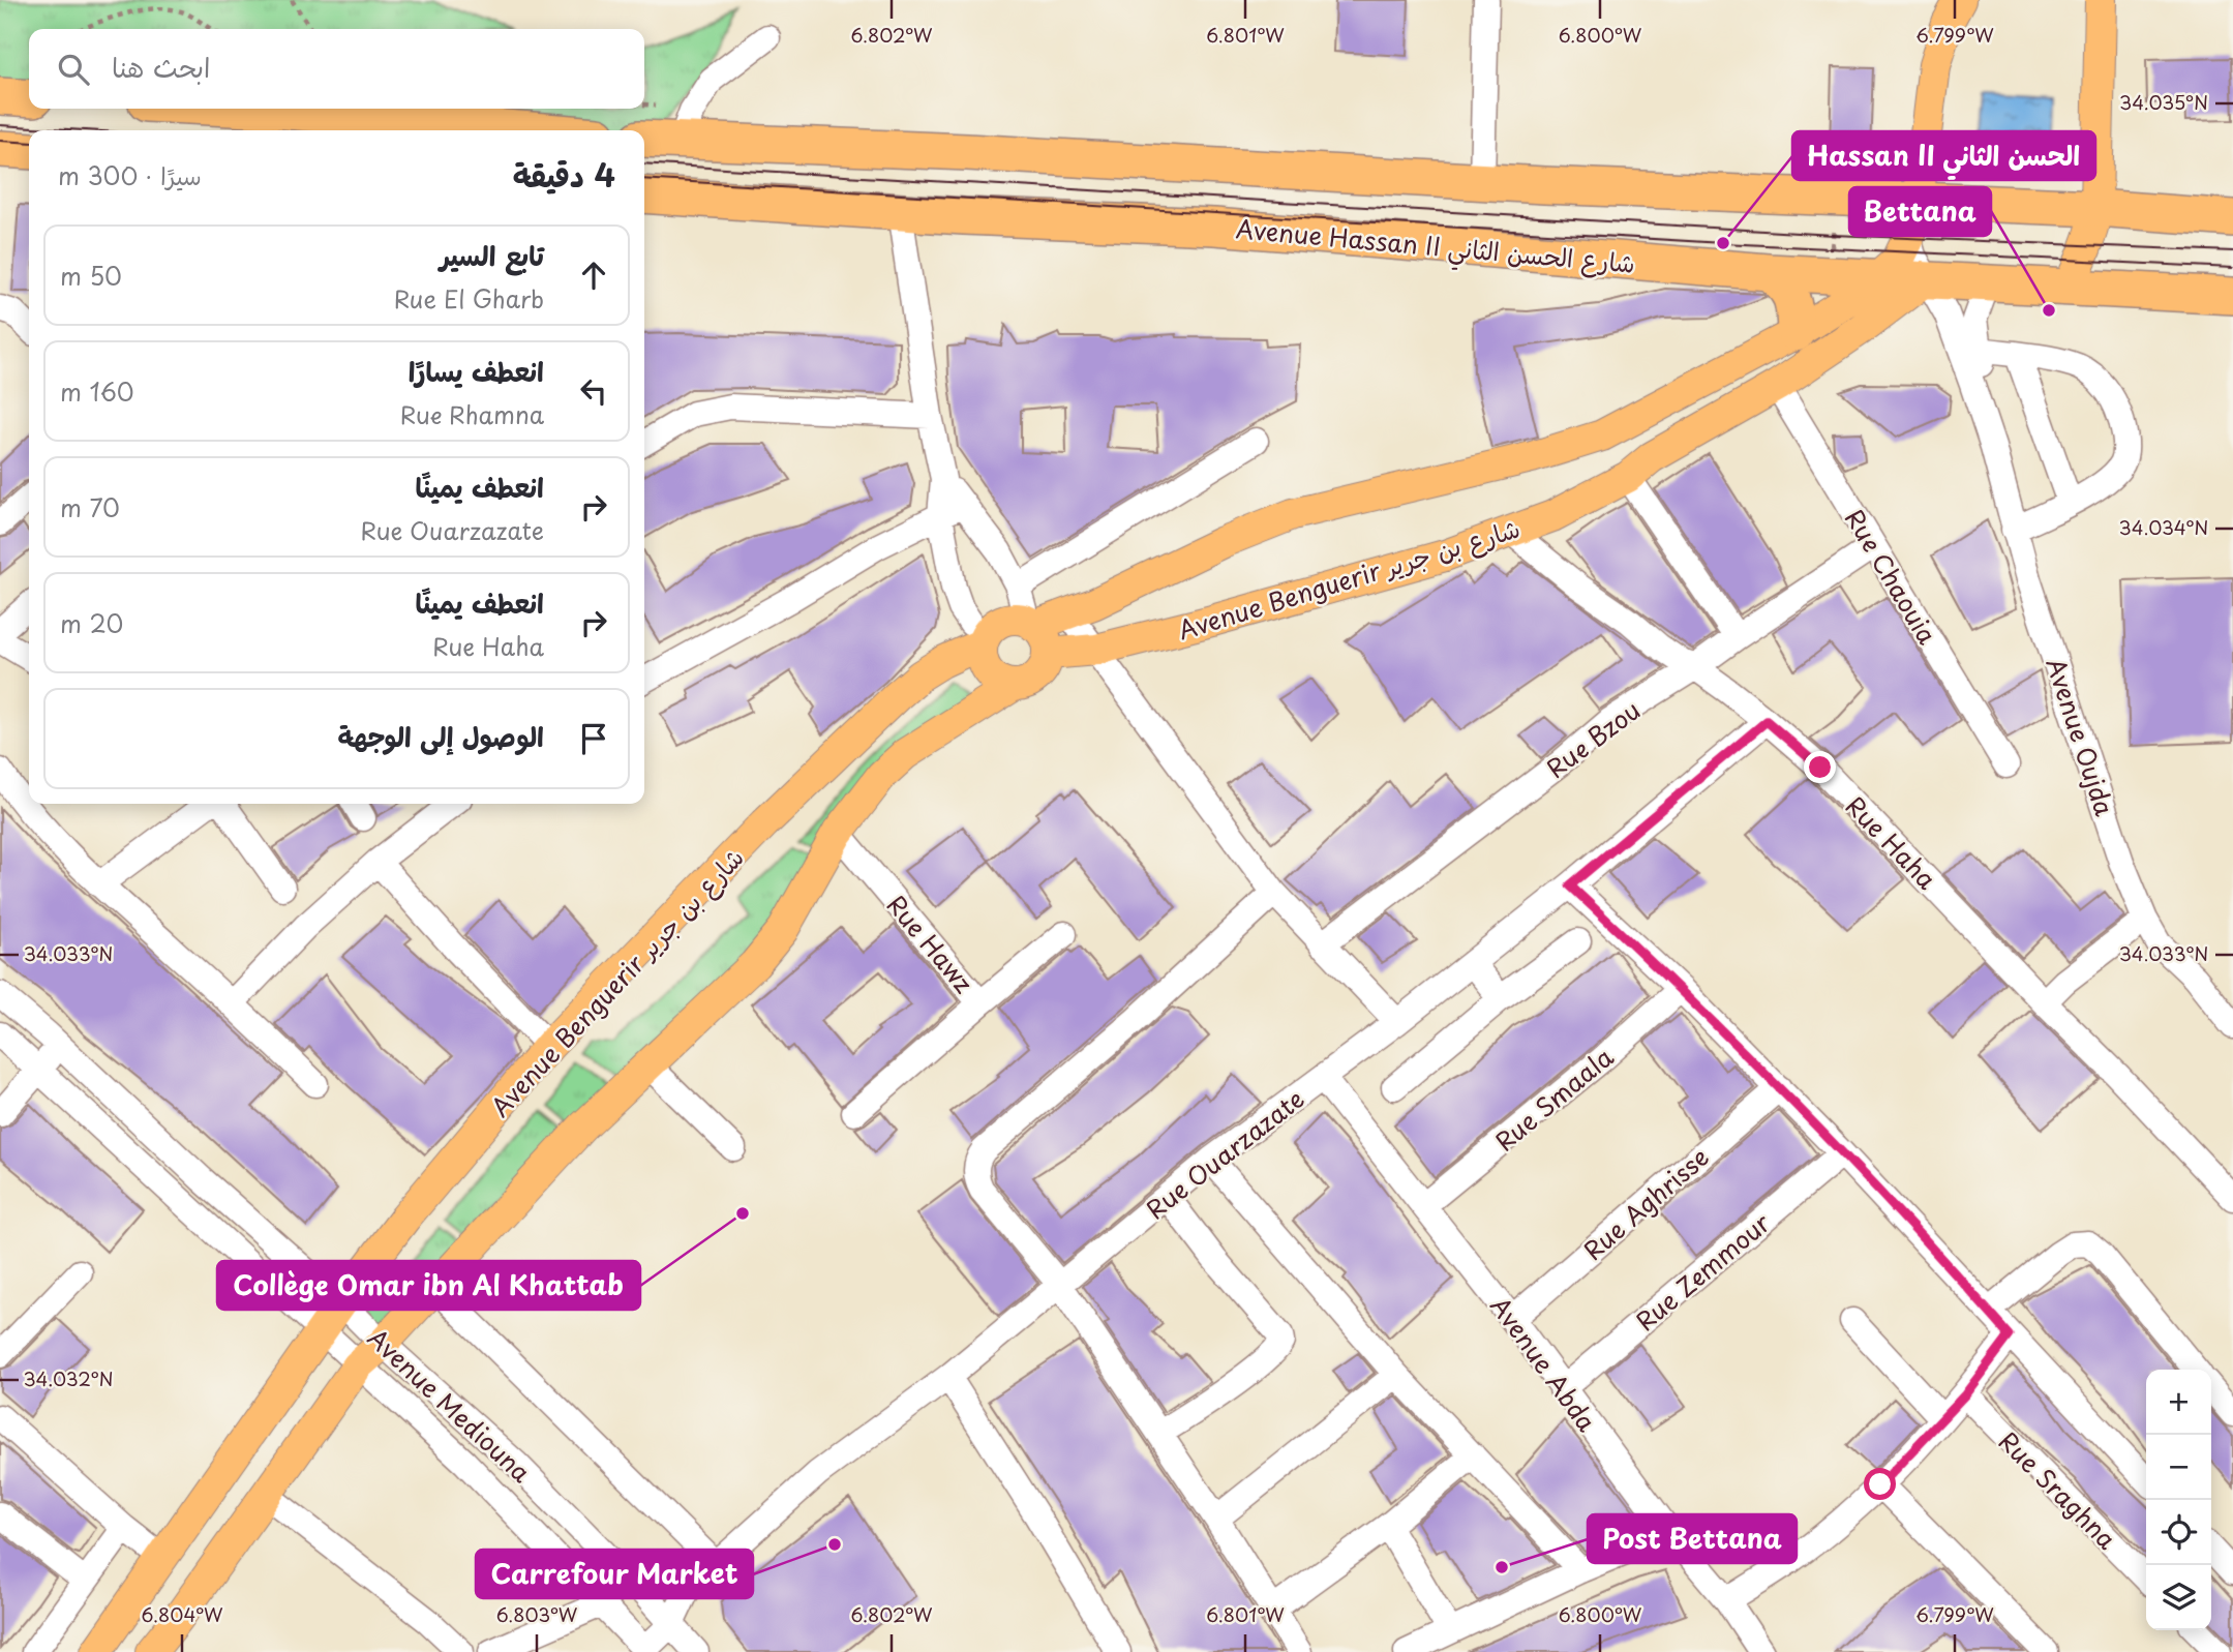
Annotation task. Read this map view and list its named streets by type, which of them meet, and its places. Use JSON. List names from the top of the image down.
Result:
{
  "streets": {
    "highway": ["Avenue Hassan II شارع الحسن الثاني"],
    "main road": ["Avenue Benguerir شارع بن جرير"],
    "street": [
      "Rue Chaouia",
      "Avenue Oujda",
      "Rue Bzou",
      "Rue Haha",
      "Rue Hawz",
      "Rue Smaala",
      "Rue Ouarzazate",
      "Rue Aghrisse",
      "Rue Zemmour",
      "Avenue Abda",
      "Avenue Mediouna",
      "Rue Sraghna"
    ]
  },
  "crossings": [
    ["Avenue Hassan II شارع الحسن الثاني", "Avenue Benguerir شارع بن جرير"],
    ["Avenue Hassan II شارع الحسن الثاني", "Avenue Oujda"],
    ["Rue Chaouia", "Avenue Benguerir شارع بن جرير"],
    ["Rue Chaouia", "Rue Bzou"],
    ["Avenue Benguerir شارع بن جرير", "Avenue Oujda"],
    ["Avenue Benguerir شارع بن جرير", "Rue Haha"],
    ["Avenue Benguerir شارع بن جرير", "Avenue Mediouna"],
    ["Rue Bzou", "Rue Haha"],
    ["Rue Haha", "Rue Ouarzazate"],
    ["Rue Smaala", "Avenue Abda"],
    ["Rue Ouarzazate", "Avenue Abda"],
    ["Rue Ouarzazate", "Avenue Mediouna"],
    ["Rue Aghrisse", "Avenue Abda"],
    ["Rue Zemmour", "Avenue Abda"]
  ],
  "places": [
    "Hassan II الحسن الثاني",
    "Bettana",
    "Collège Omar ibn Al Khattab",
    "Carrefour Market",
    "Post Bettana"
  ],
  "page": {
    "search": "ابحث هنا",
    "heading": ["4 دقيقة", "سيرًا · 300 m"],
    "list": [
      ["تابع السير", "Rue El Gharb", "50 m"],
      ["انعطف يسارًا", "Rue Rhamna", "160 m"],
      ["انعطف يمينًا", "Rue Ouarzazate", "70 m"],
      ["انعطف يمينًا", "Rue Haha", "20 m"],
      "الوصول إلى الوجهة"
    ],
    "map_buttons": ["+", "−"]
  },
  "coordinates": [
    "6.802°W",
    "6.801°W",
    "6.800°W",
    "6.799°W",
    "34.035°N",
    "34.034°N",
    "34.033°N",
    "34.032°N",
    "6.804°W",
    "6.803°W"
  ]
}
